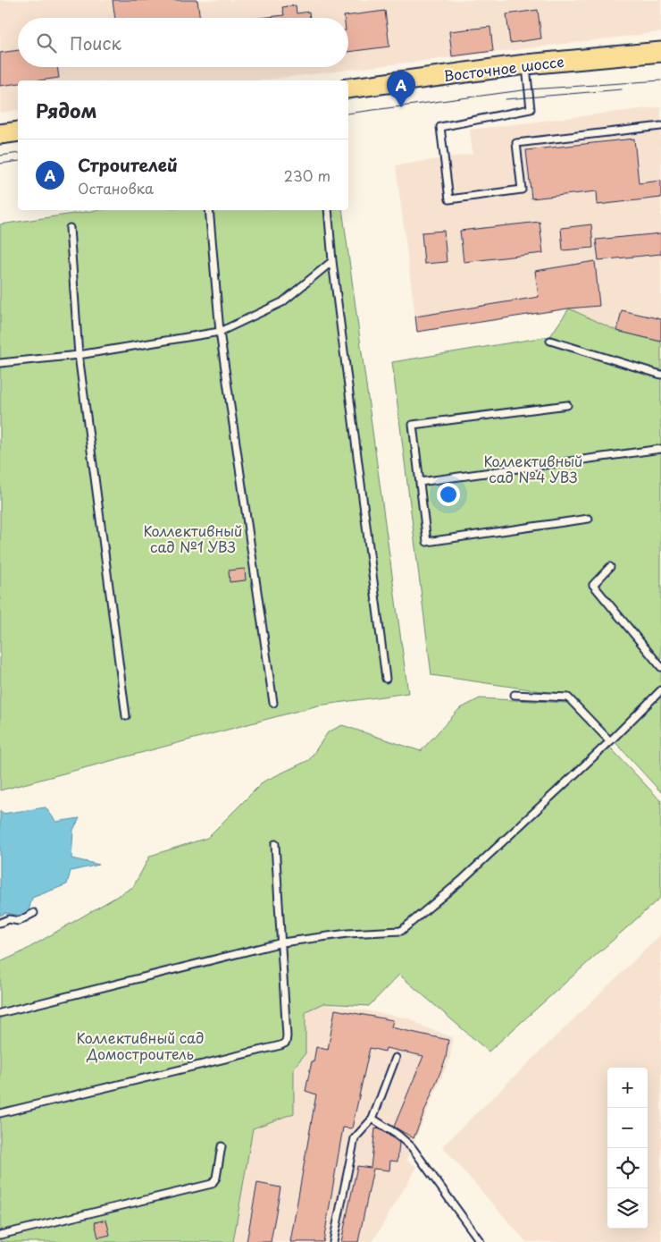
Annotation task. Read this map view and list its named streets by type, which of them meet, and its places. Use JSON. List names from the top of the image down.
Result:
{
  "streets": {
    "main road": ["Восточное шоссе"]
  },
  "parks": ["Коллективный сад №4 УВЗ", "Коллективный сад №1 УВЗ", "Коллективный сад Домостроитель"],
  "page": {
    "search": "Поиск",
    "pins": "A",
    "heading": "Рядом",
    "list": [
      {
        "mark": "A",
        "name": "Строителей",
        "note": "Остановка",
        "value": "230 m"
      }
    ],
    "map_buttons": ["+", "−"]
  }
}
